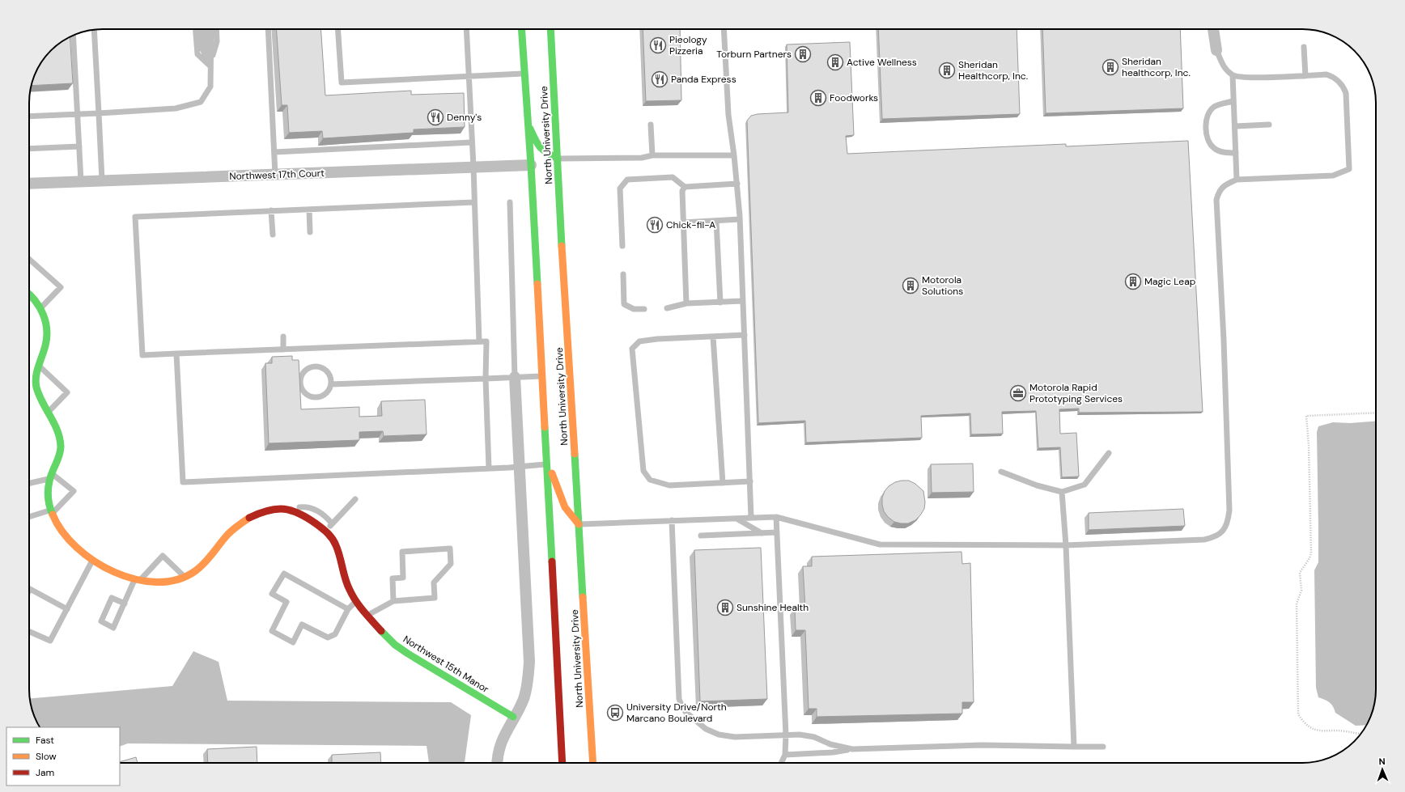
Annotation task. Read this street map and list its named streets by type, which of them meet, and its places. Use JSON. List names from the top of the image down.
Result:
{
  "streets": {
    "main road": ["North University Drive", "Northwest 15th Manor"],
    "street": ["Northwest 17th Court"]
  },
  "crossings": [
    ["North University Drive", "Northwest 17th Court"]
  ],
  "places": {
    "restaurant": [
      "Pieology Pizzeria",
      "Panda Express",
      "Denny's",
      "Chick-fil-A"
    ],
    "building": [
      "Torburn Partners",
      "Active Wellness",
      "Sheridan healthcorp, Inc.",
      "Sheridan Healthcorp, Inc.",
      "Foodworks",
      "Magic Leap",
      "Motorola Solutions",
      "Sunshine Health"
    ],
    "office": ["Motorola Rapid Prototyping Services"],
    "bus stop": ["University Drive/North Marcano Boulevard"]
  },
  "legend": ["Fast", "Slow", "Jam"],
  "north": "top"
}
